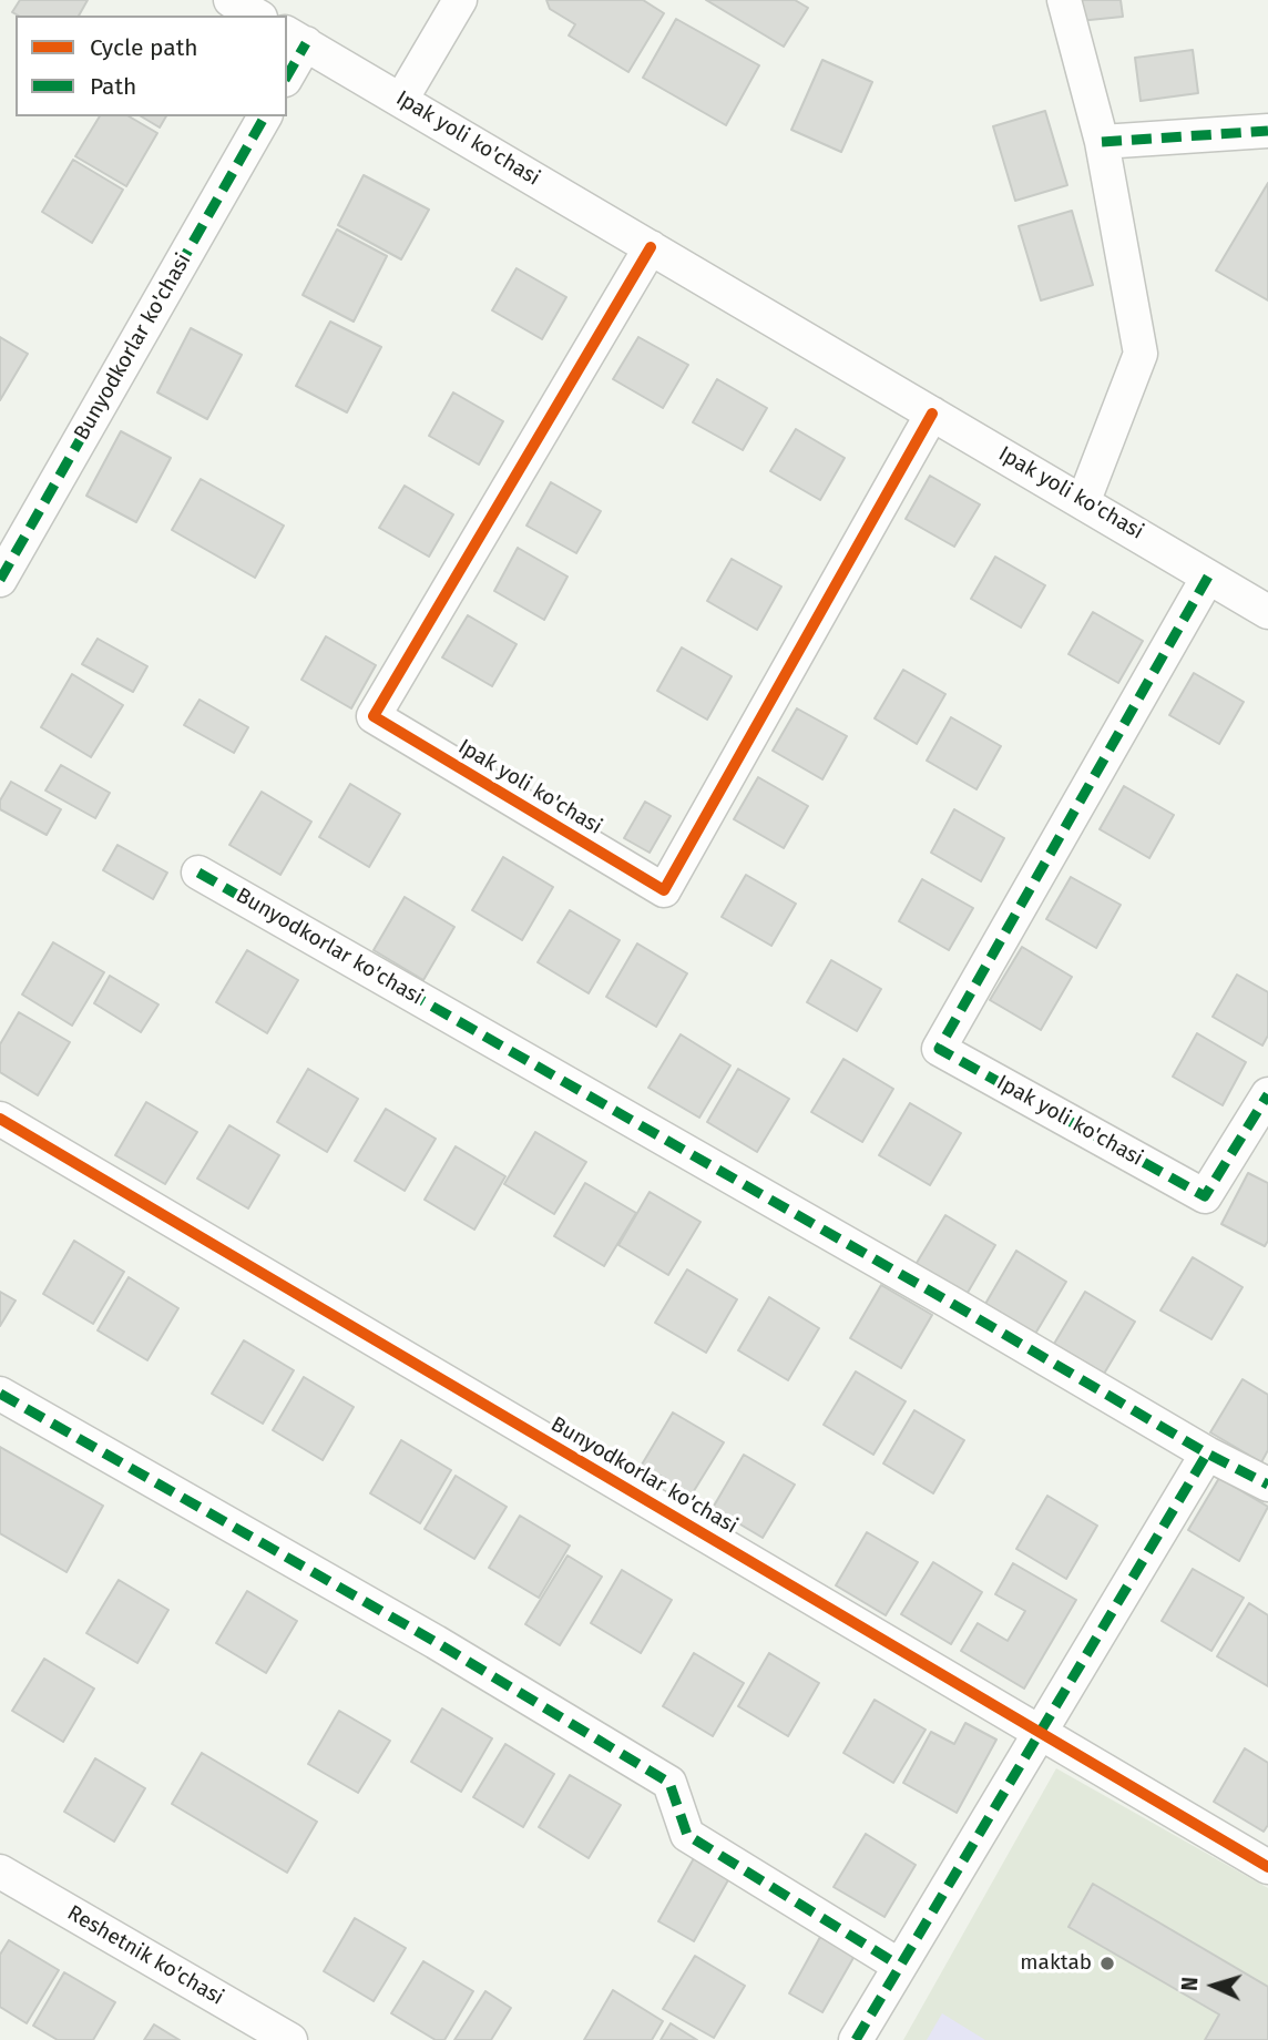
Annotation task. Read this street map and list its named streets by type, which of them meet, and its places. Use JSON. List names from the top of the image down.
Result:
{
  "streets": {
    "street": ["Ipak yoli ko'chasi", "Bunyodkorlar ko'chasi", "Reshetnik ko'chasi"]
  },
  "places": ["maktab"],
  "legend": ["Cycle path", "Path"],
  "north": "left"
}
